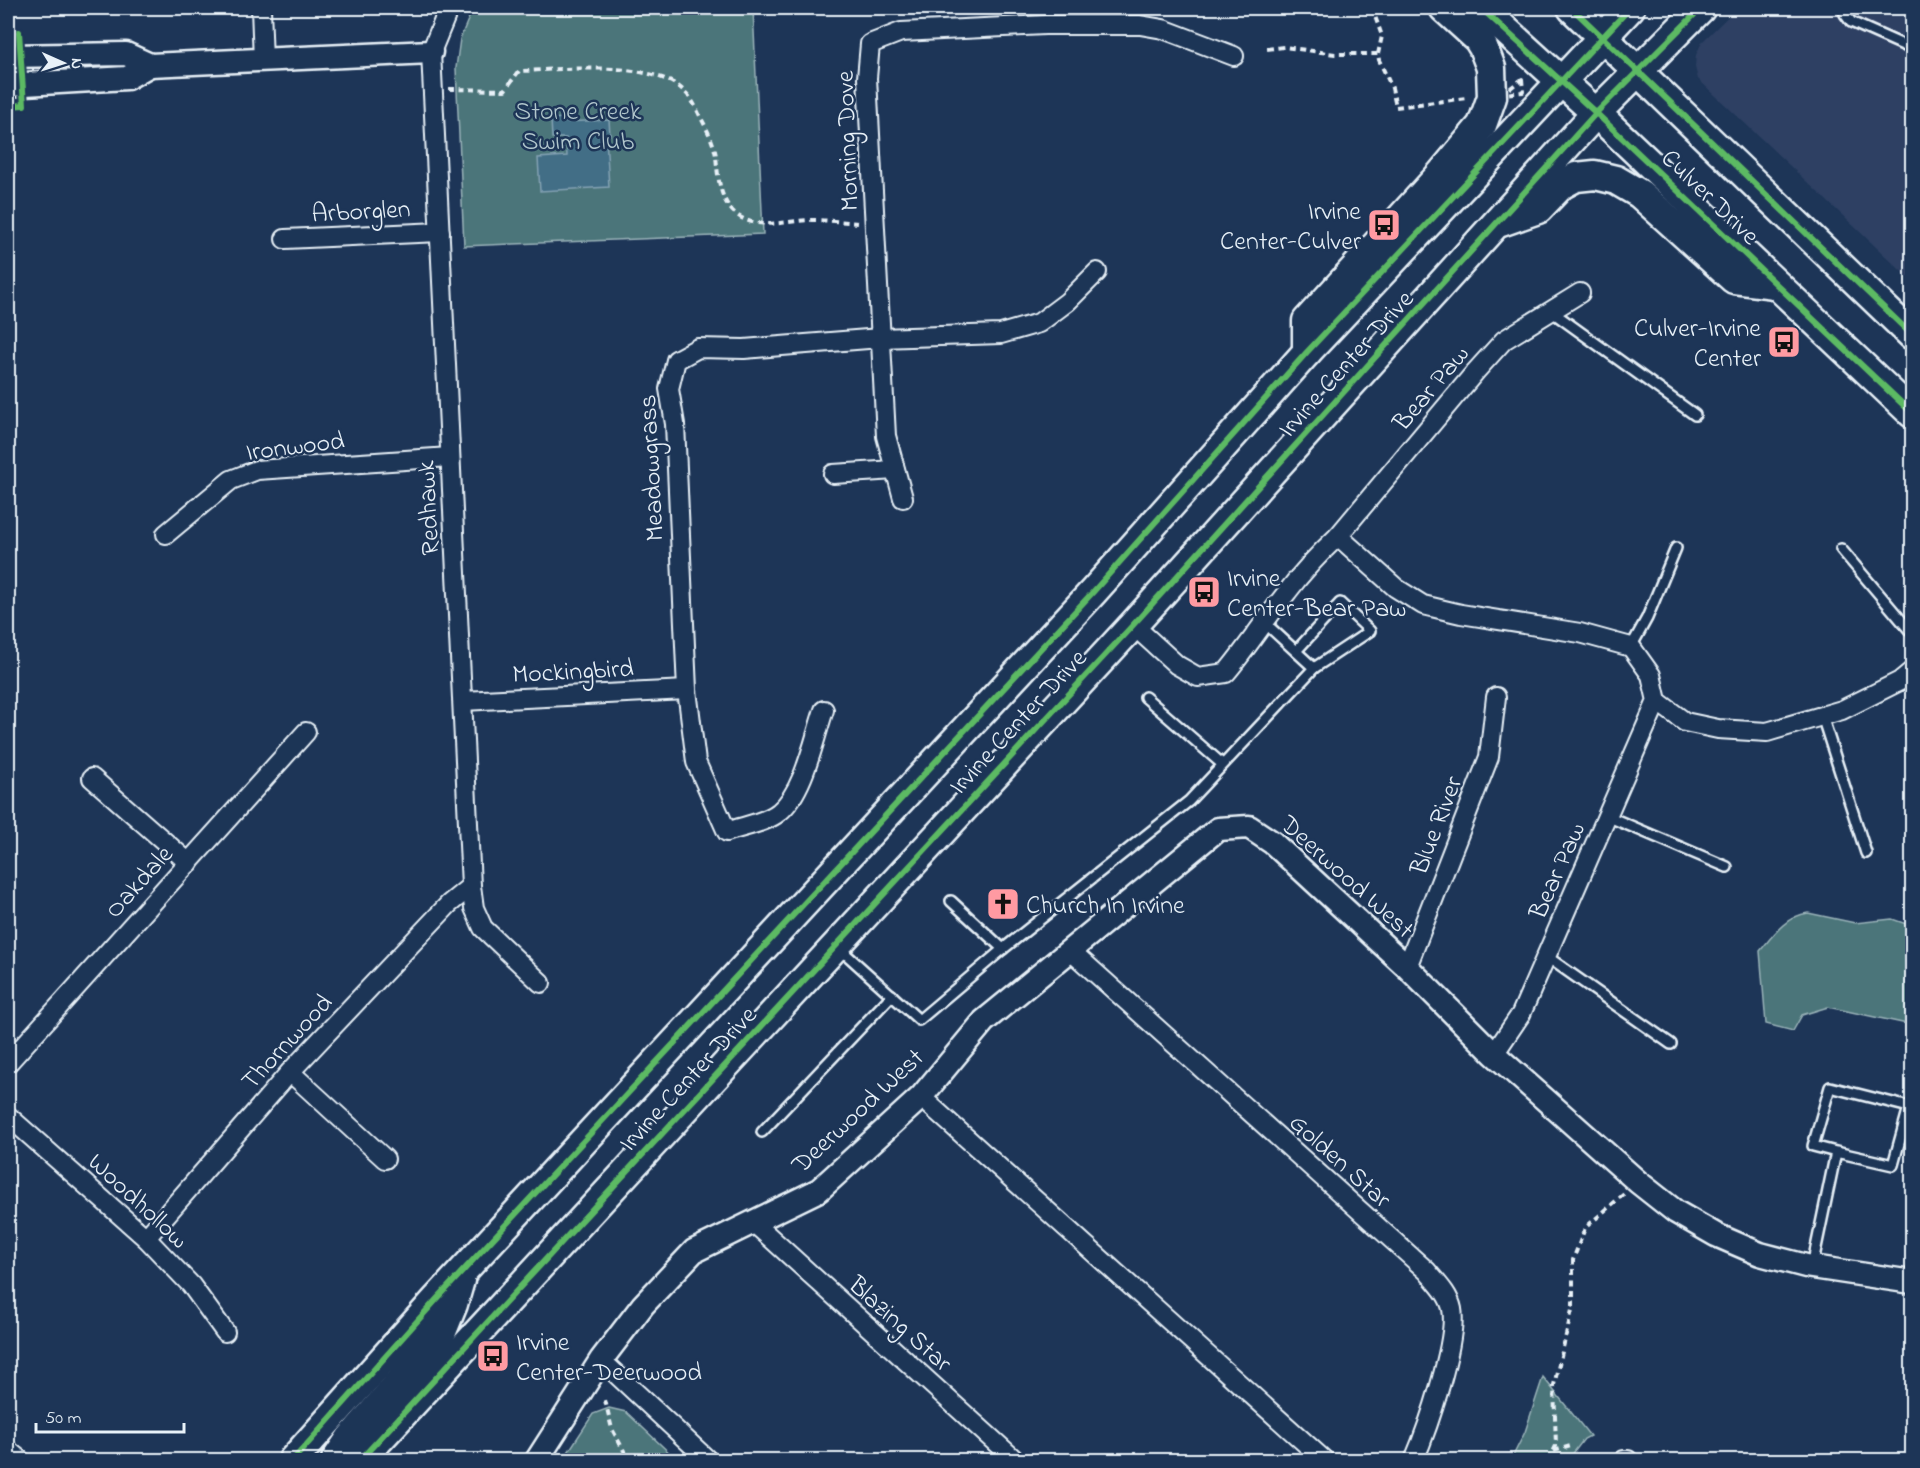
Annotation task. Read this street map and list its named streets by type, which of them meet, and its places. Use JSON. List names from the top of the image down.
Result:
{
  "streets": {
    "main road": ["Culver Drive", "Irvine Center Drive"],
    "street": [
      "Morning Dove",
      "Arborglen",
      "Bear Paw",
      "Ironwood",
      "Meadowgrass",
      "Redhawk",
      "Mockingbird",
      "Blue River",
      "Deerwood West",
      "Oakdale",
      "Thornwood",
      "Golden Star",
      "Woodhollow",
      "Blazing Star"
    ]
  },
  "crossings": [
    ["Morning Dove", "Meadowgrass"],
    ["Culver Drive", "Irvine Center Drive"],
    ["Arborglen", "Redhawk"],
    ["Irvine Center Drive", "Bear Paw"],
    ["Bear Paw", "Deerwood West"],
    ["Ironwood", "Redhawk"],
    ["Meadowgrass", "Mockingbird"],
    ["Redhawk", "Mockingbird"],
    ["Redhawk", "Thornwood"],
    ["Blue River", "Deerwood West"],
    ["Deerwood West", "Golden Star"],
    ["Deerwood West", "Blazing Star"],
    ["Thornwood", "Woodhollow"]
  ],
  "parks": ["Stone Creek Swim Club"],
  "places": {
    "bus stop": [
      "Irvine Center-Culver",
      "Culver-Irvine Center",
      "Irvine Center-Bear Paw",
      "Irvine Center-Deerwood"
    ],
    "church": ["Church In Irvine"]
  },
  "scale_bar": "50 m",
  "north": "right"
}
